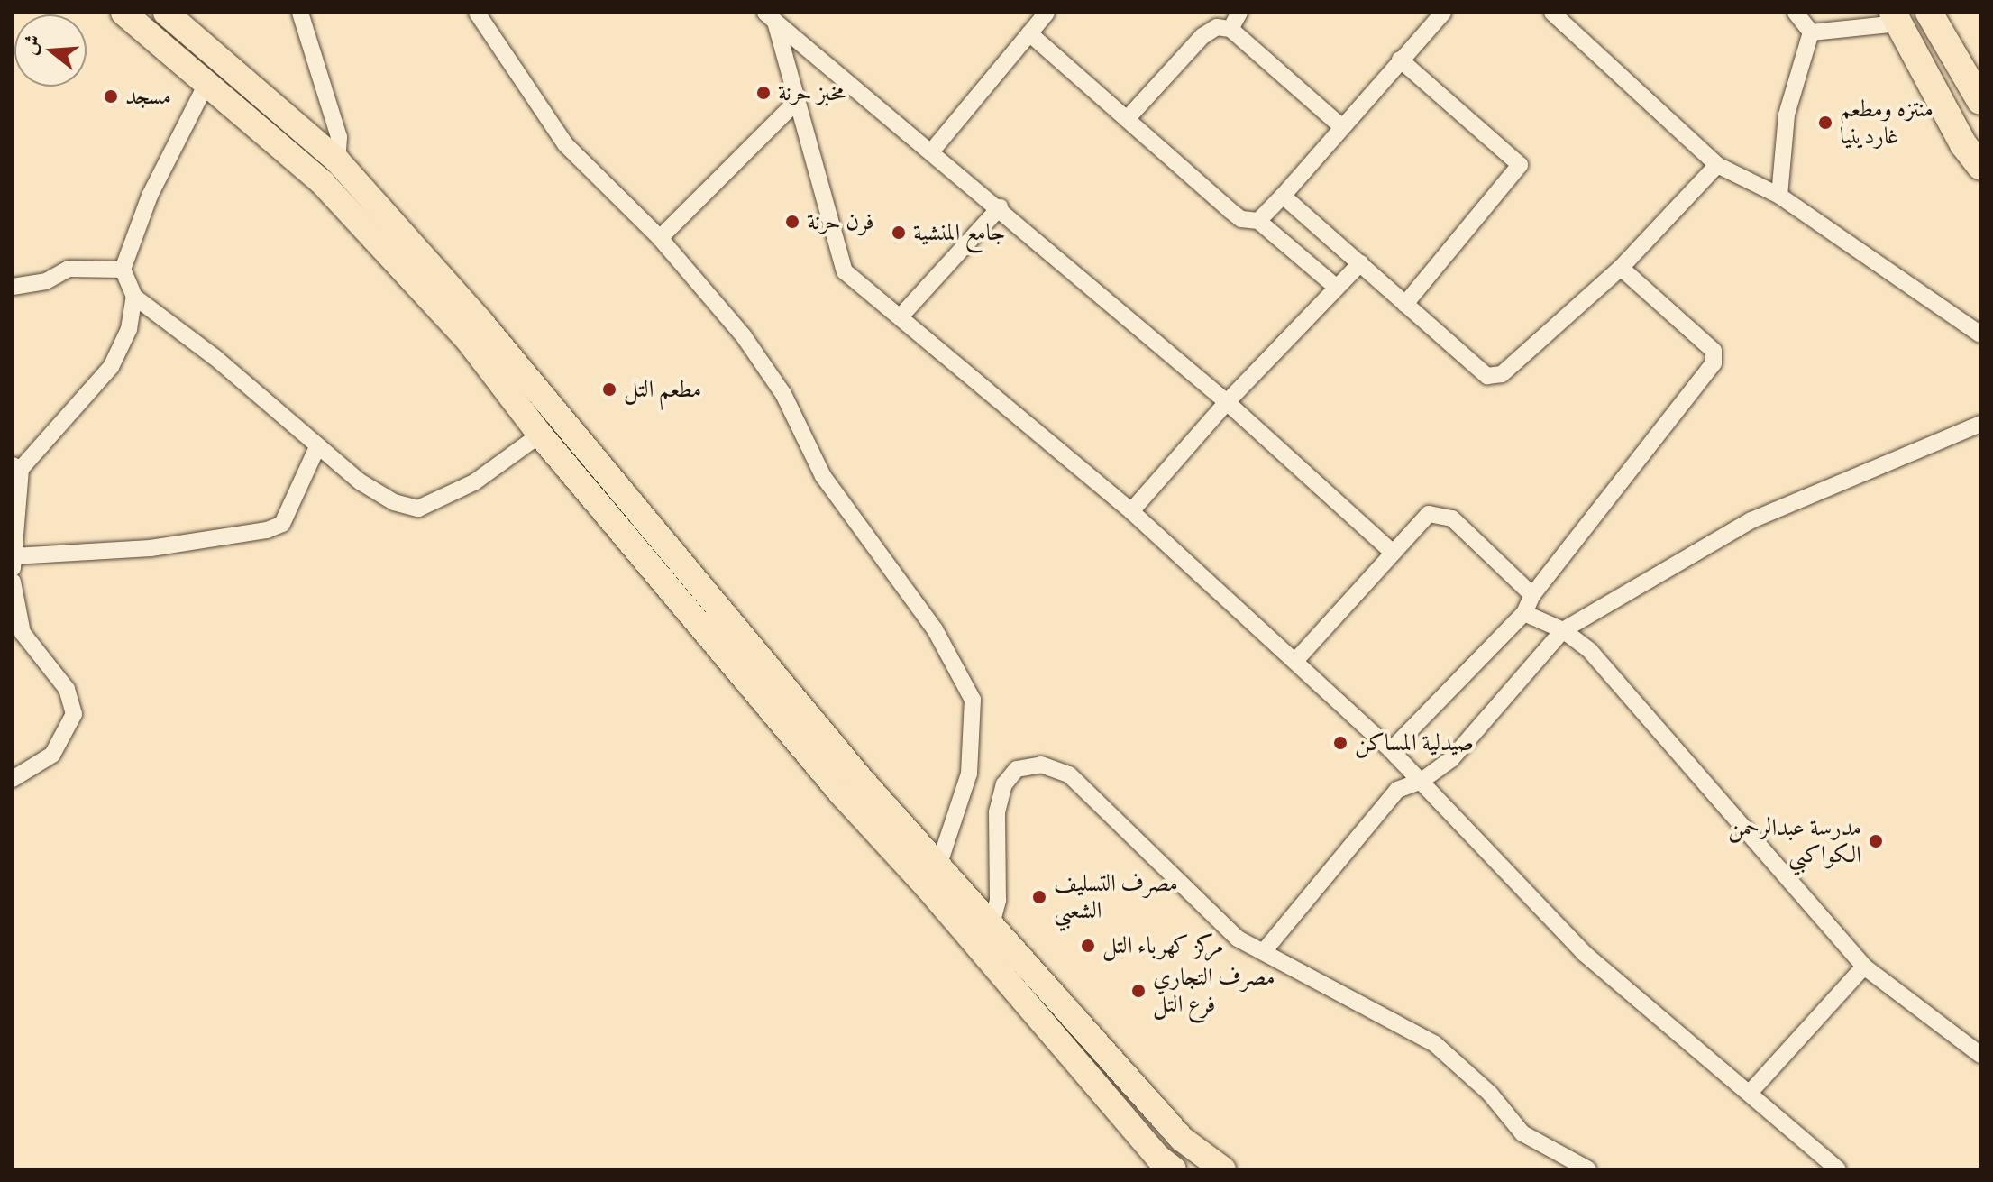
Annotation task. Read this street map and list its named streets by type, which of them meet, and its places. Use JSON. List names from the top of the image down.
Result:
{
  "places": [
    "مخبز حرنة",
    "مسجد",
    "منتزه ومطعم غاردينيا",
    "فرن حرنة",
    "جامع المنشية",
    "مطعم التل",
    "صيدلية المساكن",
    "مدرسة عبدالرحمن الكواكبي",
    "مصرف التسليف الشعبي",
    "مركز كهرباء التل",
    "مصرف التجاري فرع التل"
  ],
  "north": "left"
}
